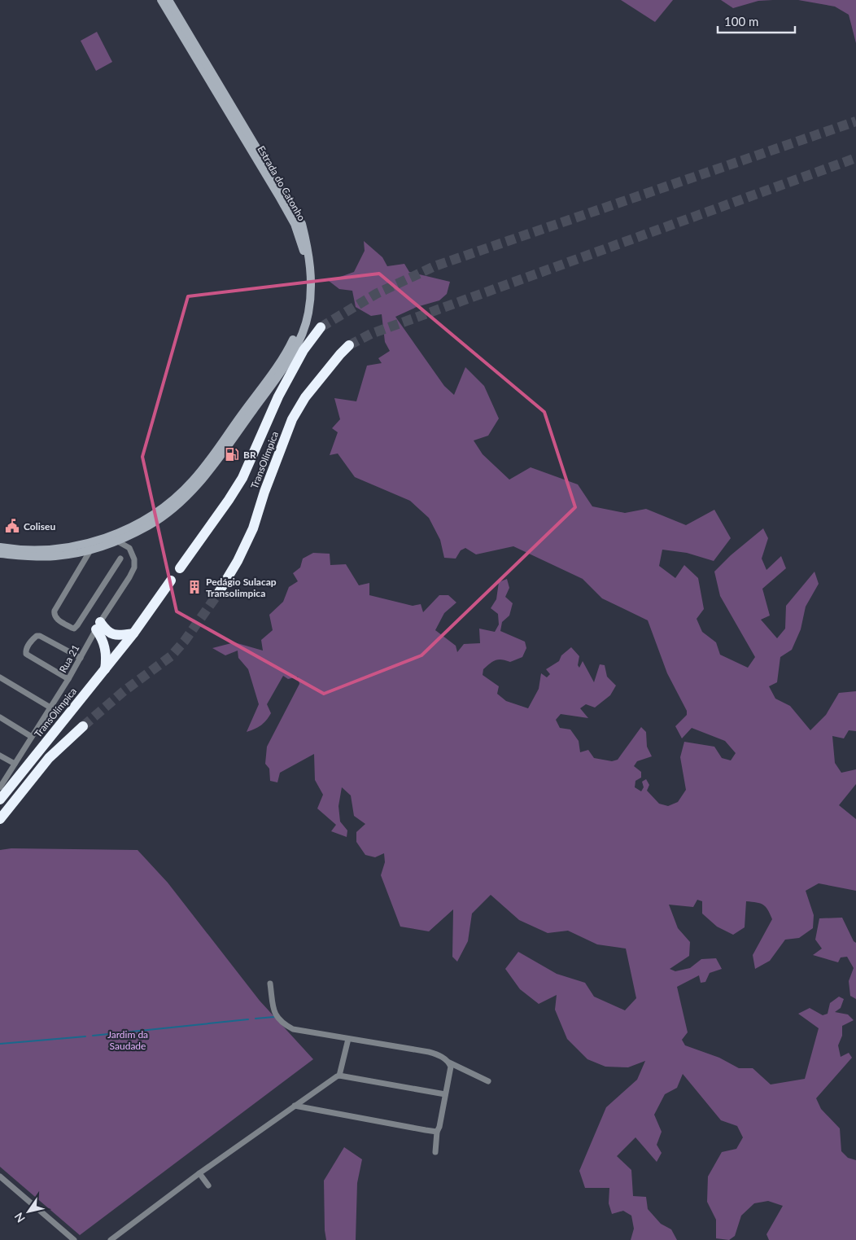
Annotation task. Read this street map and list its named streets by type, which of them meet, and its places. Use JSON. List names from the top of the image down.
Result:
{
  "streets": {
    "highway": ["TransOlímpica"],
    "main road": ["Estrada do Catonho"],
    "street": ["Rua 21"]
  },
  "parks": ["Jardim da Saudade"],
  "places": {
    "fuel station": ["BR"],
    "public building": ["Coliseu"],
    "building": ["Pedágio Sulacap Transolimpica"]
  },
  "scale_bar": "100 m",
  "north": "bottom left"
}
